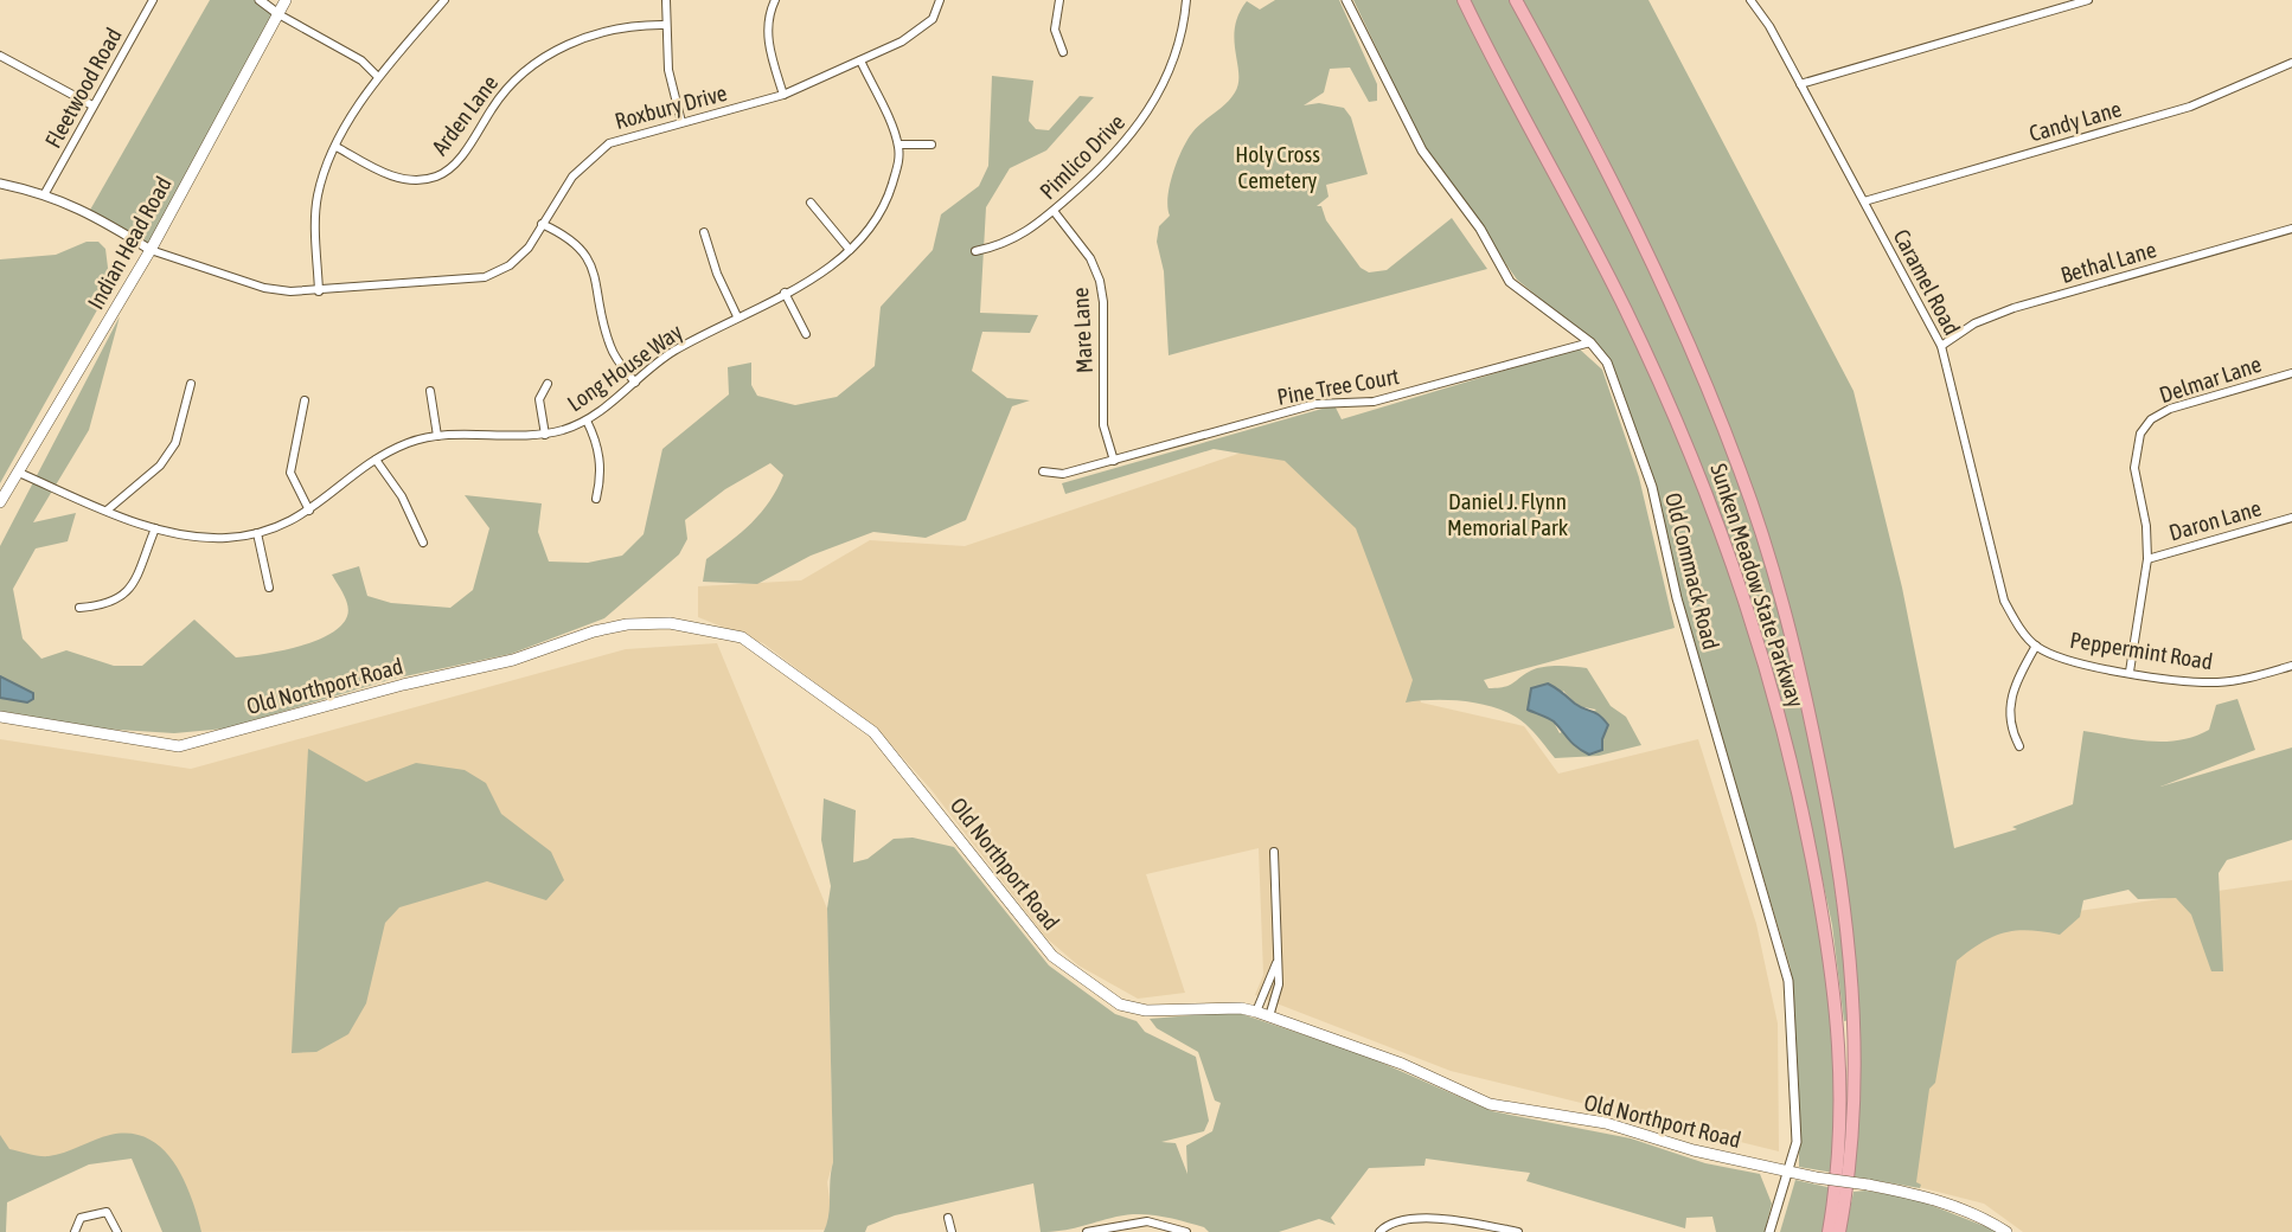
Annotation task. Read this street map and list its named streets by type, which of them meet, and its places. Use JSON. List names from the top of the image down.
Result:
{
  "streets": {
    "highway": ["Sunken Meadow State Parkway"],
    "main road": ["Indian Head Road", "Old Northport Road"],
    "street": [
      "Fleetwood Road",
      "Roxbury Drive",
      "Arden Lane",
      "Candy Lane",
      "Pimlico Drive",
      "Bethal Lane",
      "Caramel Road",
      "Mare Lane",
      "Long House Way",
      "Delmar Lane",
      "Pine Tree Court",
      "Daron Lane",
      "Old Commack Road",
      "Peppermint Road"
    ]
  },
  "crossings": [
    ["Roxbury Drive", "Indian Head Road"],
    ["Candy Lane", "Caramel Road"],
    ["Pimlico Drive", "Mare Lane"],
    ["Indian Head Road", "Long House Way"],
    ["Bethal Lane", "Caramel Road"],
    ["Caramel Road", "Peppermint Road"],
    ["Mare Lane", "Pine Tree Court"],
    ["Delmar Lane", "Daron Lane"],
    ["Delmar Lane", "Peppermint Road"],
    ["Pine Tree Court", "Old Commack Road"],
    ["Old Commack Road", "Old Northport Road"]
  ],
  "parks": ["Holy Cross Cemetery", "Daniel J. Flynn Memorial Park"]
}
